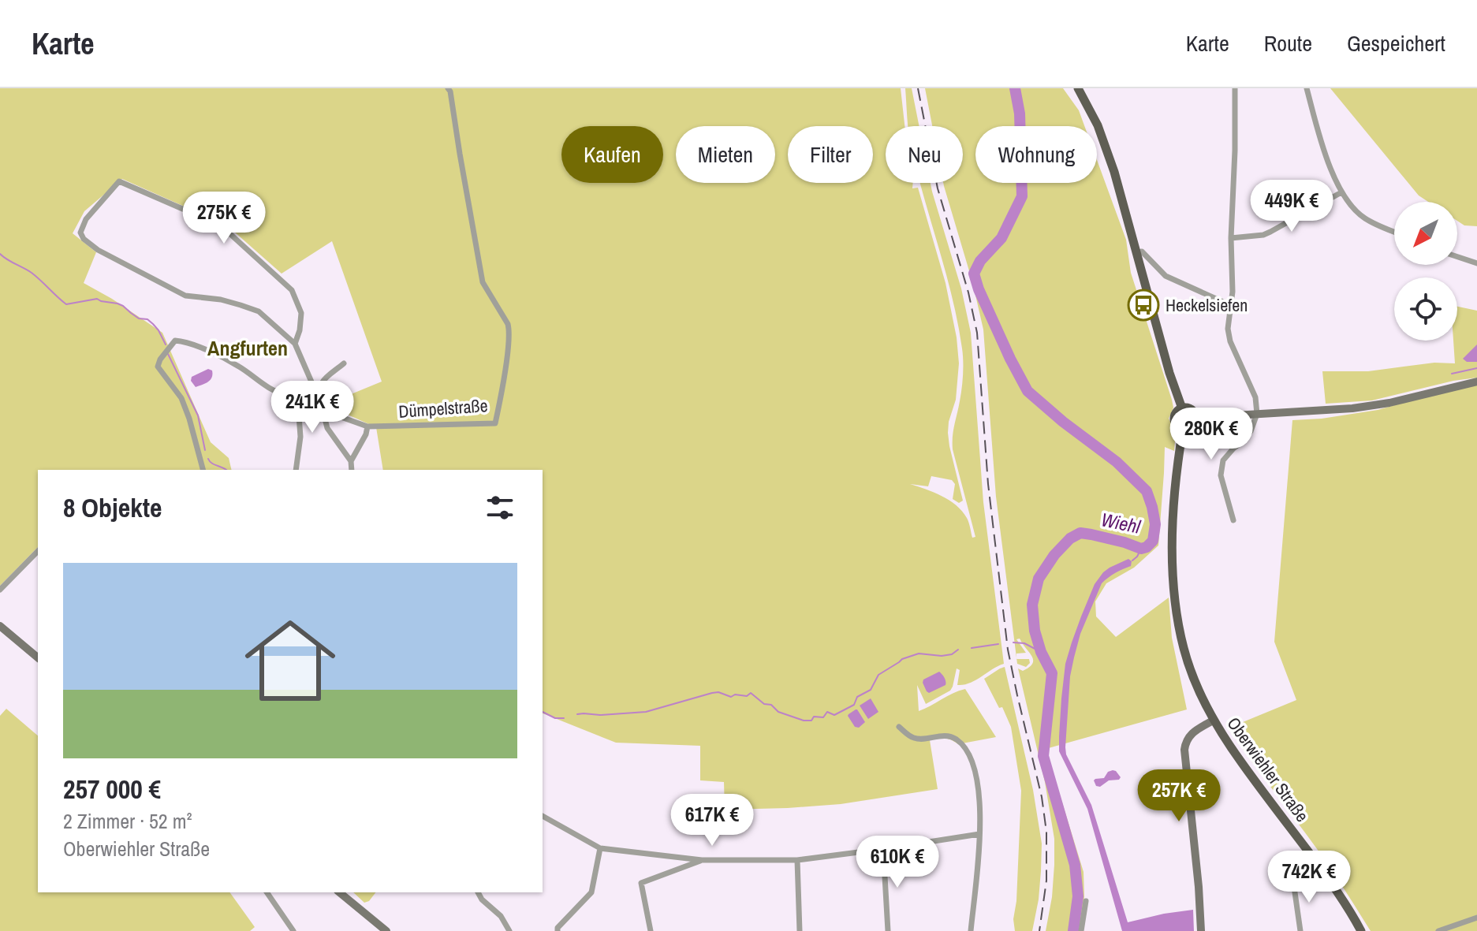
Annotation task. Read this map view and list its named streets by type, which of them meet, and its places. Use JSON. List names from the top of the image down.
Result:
{
  "streets": {
    "main road": ["Oberwiehler Straße"],
    "street": ["Dümpelstraße"]
  },
  "districts": ["Angfurten"],
  "water": ["Wiehl"],
  "places": {
    "bus stop": ["Heckelsiefen"]
  },
  "north": "bottom left",
  "page": {
    "header": "Karte",
    "nav": ["Karte", "Route", "Gespeichert"],
    "chip": [
      "Kaufen",
      "Mieten",
      "Filter",
      "Neu",
      "Wohnung"
    ],
    "price": [
      "449K €",
      "275K €",
      "241K €",
      "280K €",
      "257K €",
      "617K €",
      "610K €",
      "742K €"
    ],
    "heading": "8 Objekte",
    "list": [
      {
        "name": "257 000 €",
        "note": "2 Zimmer · 52 m² · Oberwiehler Straße"
      }
    ]
  }
}
